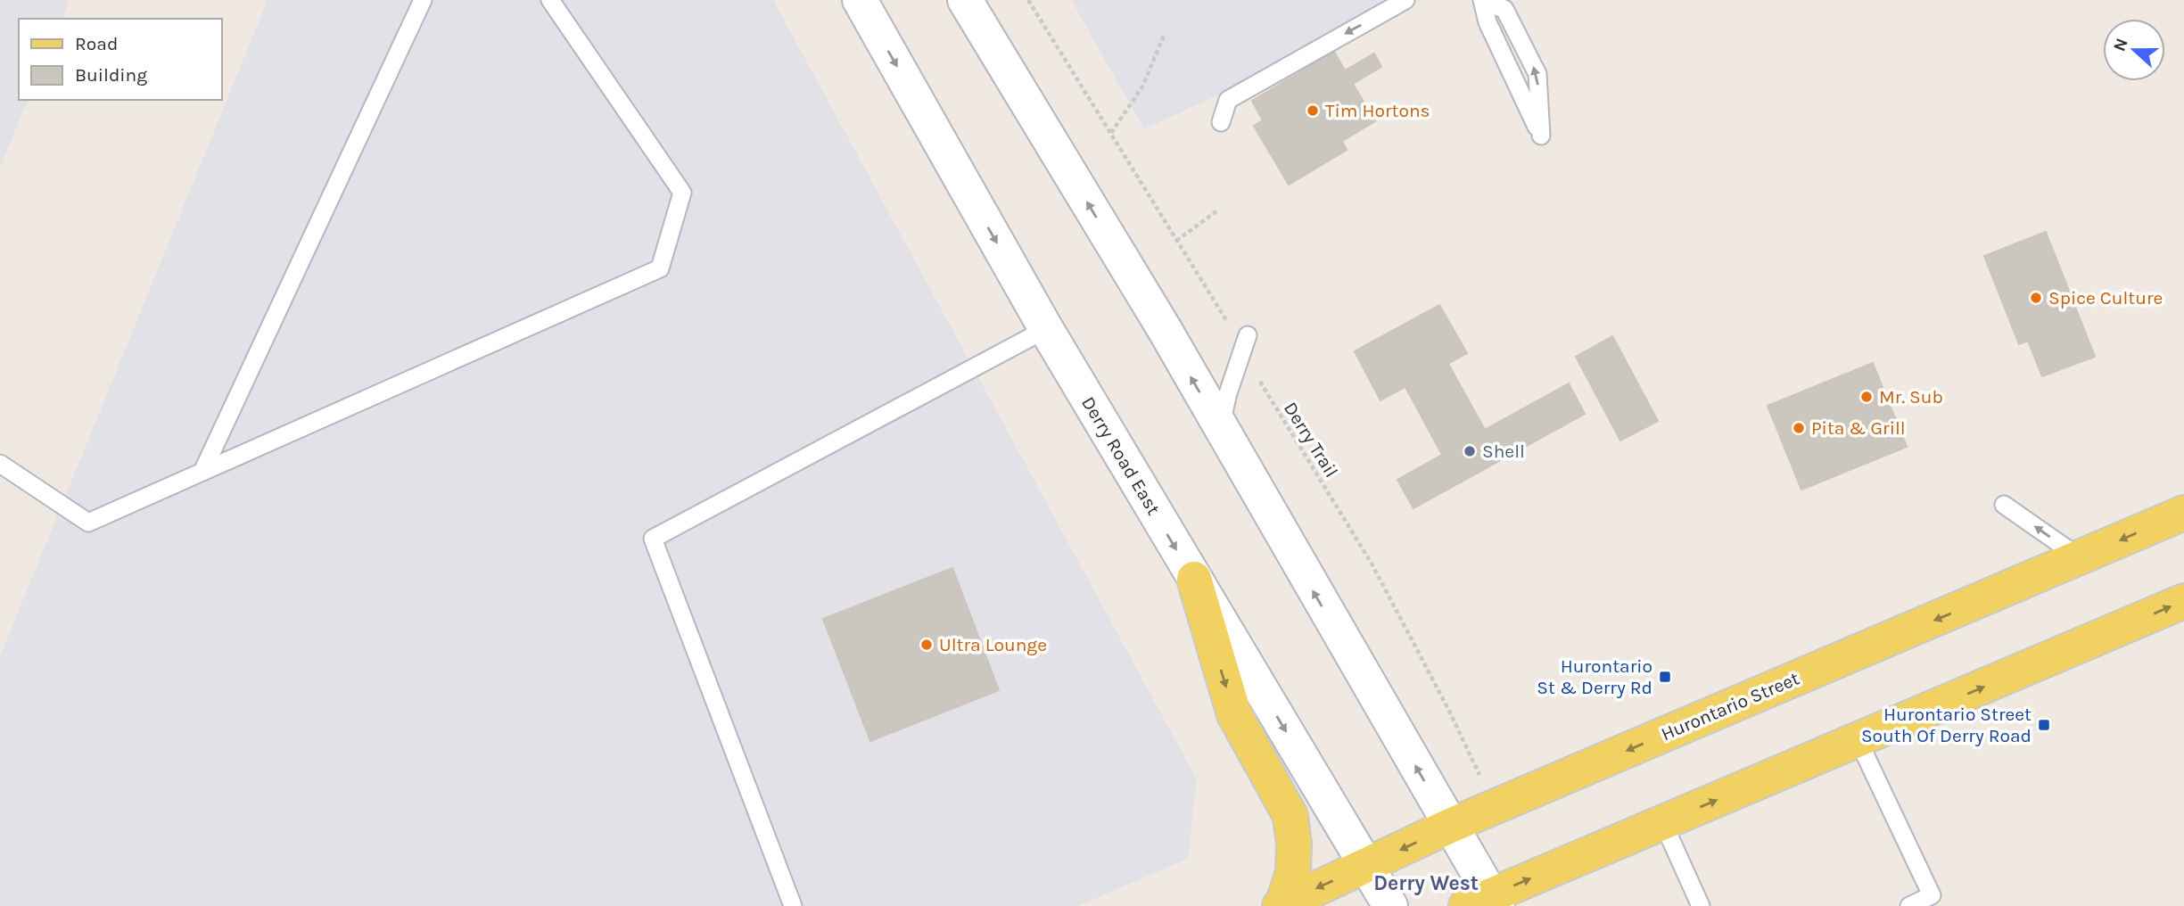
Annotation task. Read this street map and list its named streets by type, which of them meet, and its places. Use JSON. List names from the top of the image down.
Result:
{
  "streets": {
    "main road": ["Derry Road East", "Hurontario Street"],
    "path": ["Derry Trail"]
  },
  "crossings": [
    ["Derry Trail", "Hurontario Street"],
    ["Derry Road East", "Hurontario Street"]
  ],
  "districts": ["Derry West"],
  "places": {
    "other": [
      "Tim Hortons",
      "Spice Culture",
      "Mr. Sub",
      "Pita & Grill",
      "Shell",
      "Ultra Lounge"
    ],
    "transit": ["Hurontario St & Derry Rd", "Hurontario Street South Of Derry Road"]
  },
  "legend": ["Road", "Building"],
  "north": "left"
}
